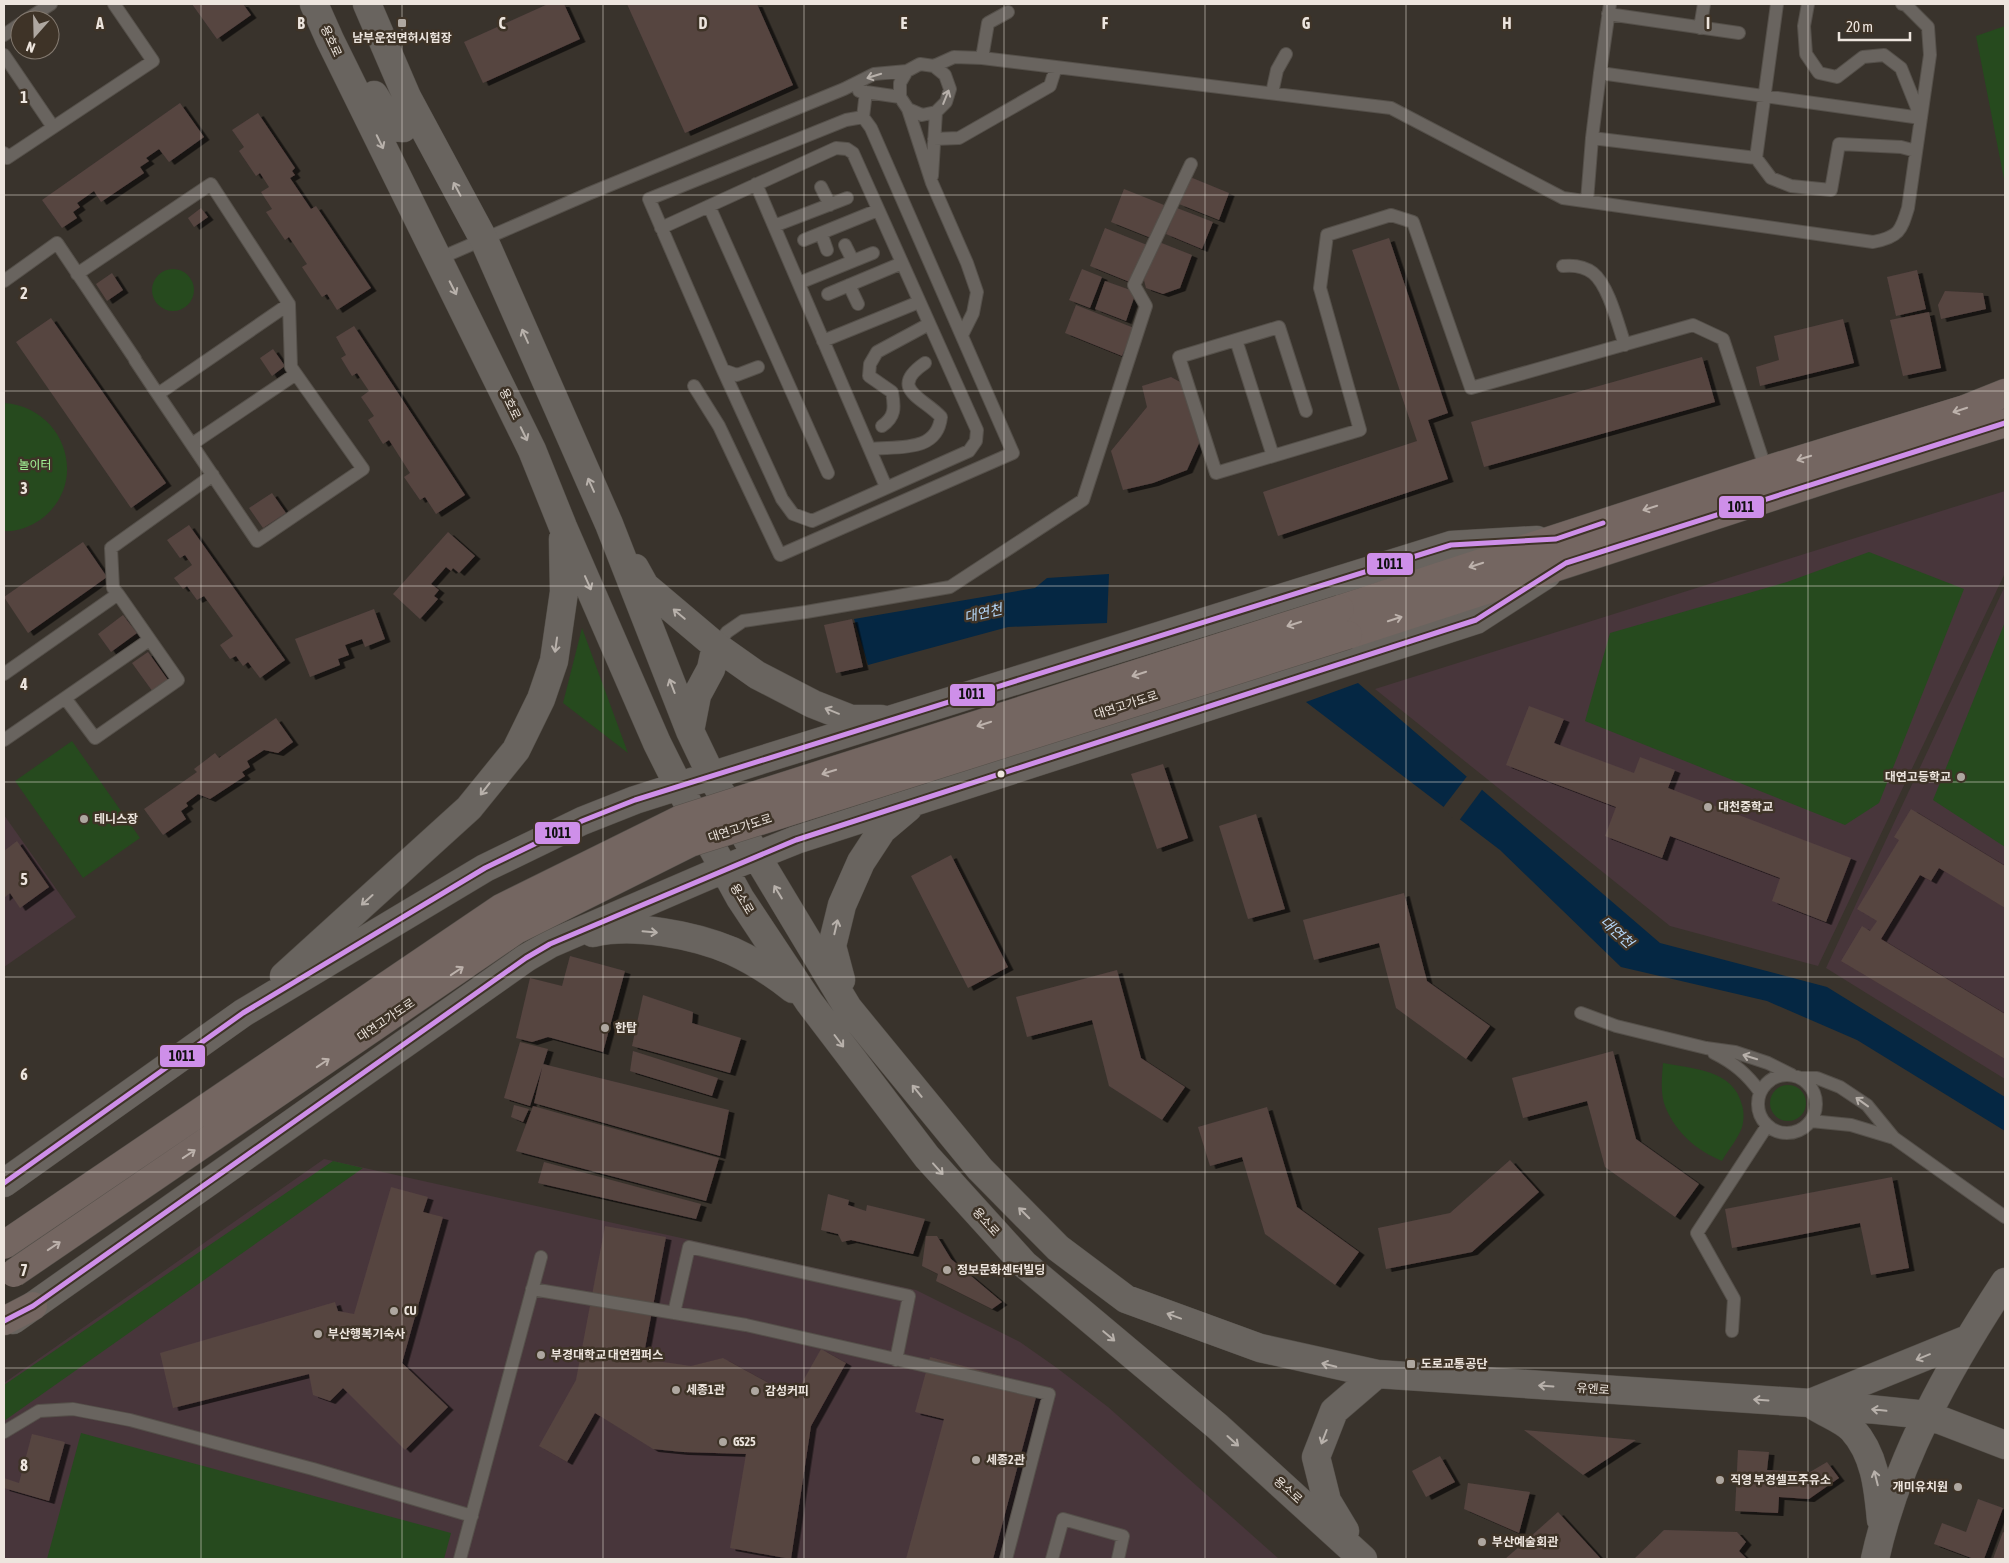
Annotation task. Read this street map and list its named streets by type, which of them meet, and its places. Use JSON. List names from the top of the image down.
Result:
{
  "streets": {
    "highway": ["대연고가도로"],
    "main road": ["용호로", "용소로", "유엔로"]
  },
  "crossings": [
    ["용호로", "용소로"]
  ],
  "one_way": ["용소로", "유엔로"],
  "water": ["대연천"],
  "parks": ["놀이터"],
  "places": {
    "transit": ["남부운전면허시험장", "도로교통공단"],
    "other": [
      "대연고등학교",
      "대천중학교",
      "테니스장",
      "한탑",
      "정보문화센터빌딩",
      "CU",
      "부산행복기숙사",
      "부경대학교 대연캠퍼스",
      "세종1관",
      "감성커피",
      "GS25",
      "세종2관",
      "직영 부경셀프주유소",
      "개미유치원",
      "부산예술회관"
    ]
  },
  "lines": ["transit line 1011"],
  "scale_bar": "20 m",
  "north": "bottom",
  "grid": {
    "columns": [
      "A",
      "B",
      "C",
      "D",
      "E",
      "F",
      "G",
      "H",
      "I"
    ],
    "rows": [
      "1",
      "2",
      "3",
      "4",
      "5",
      "6",
      "7",
      "8"
    ]
  }
}
